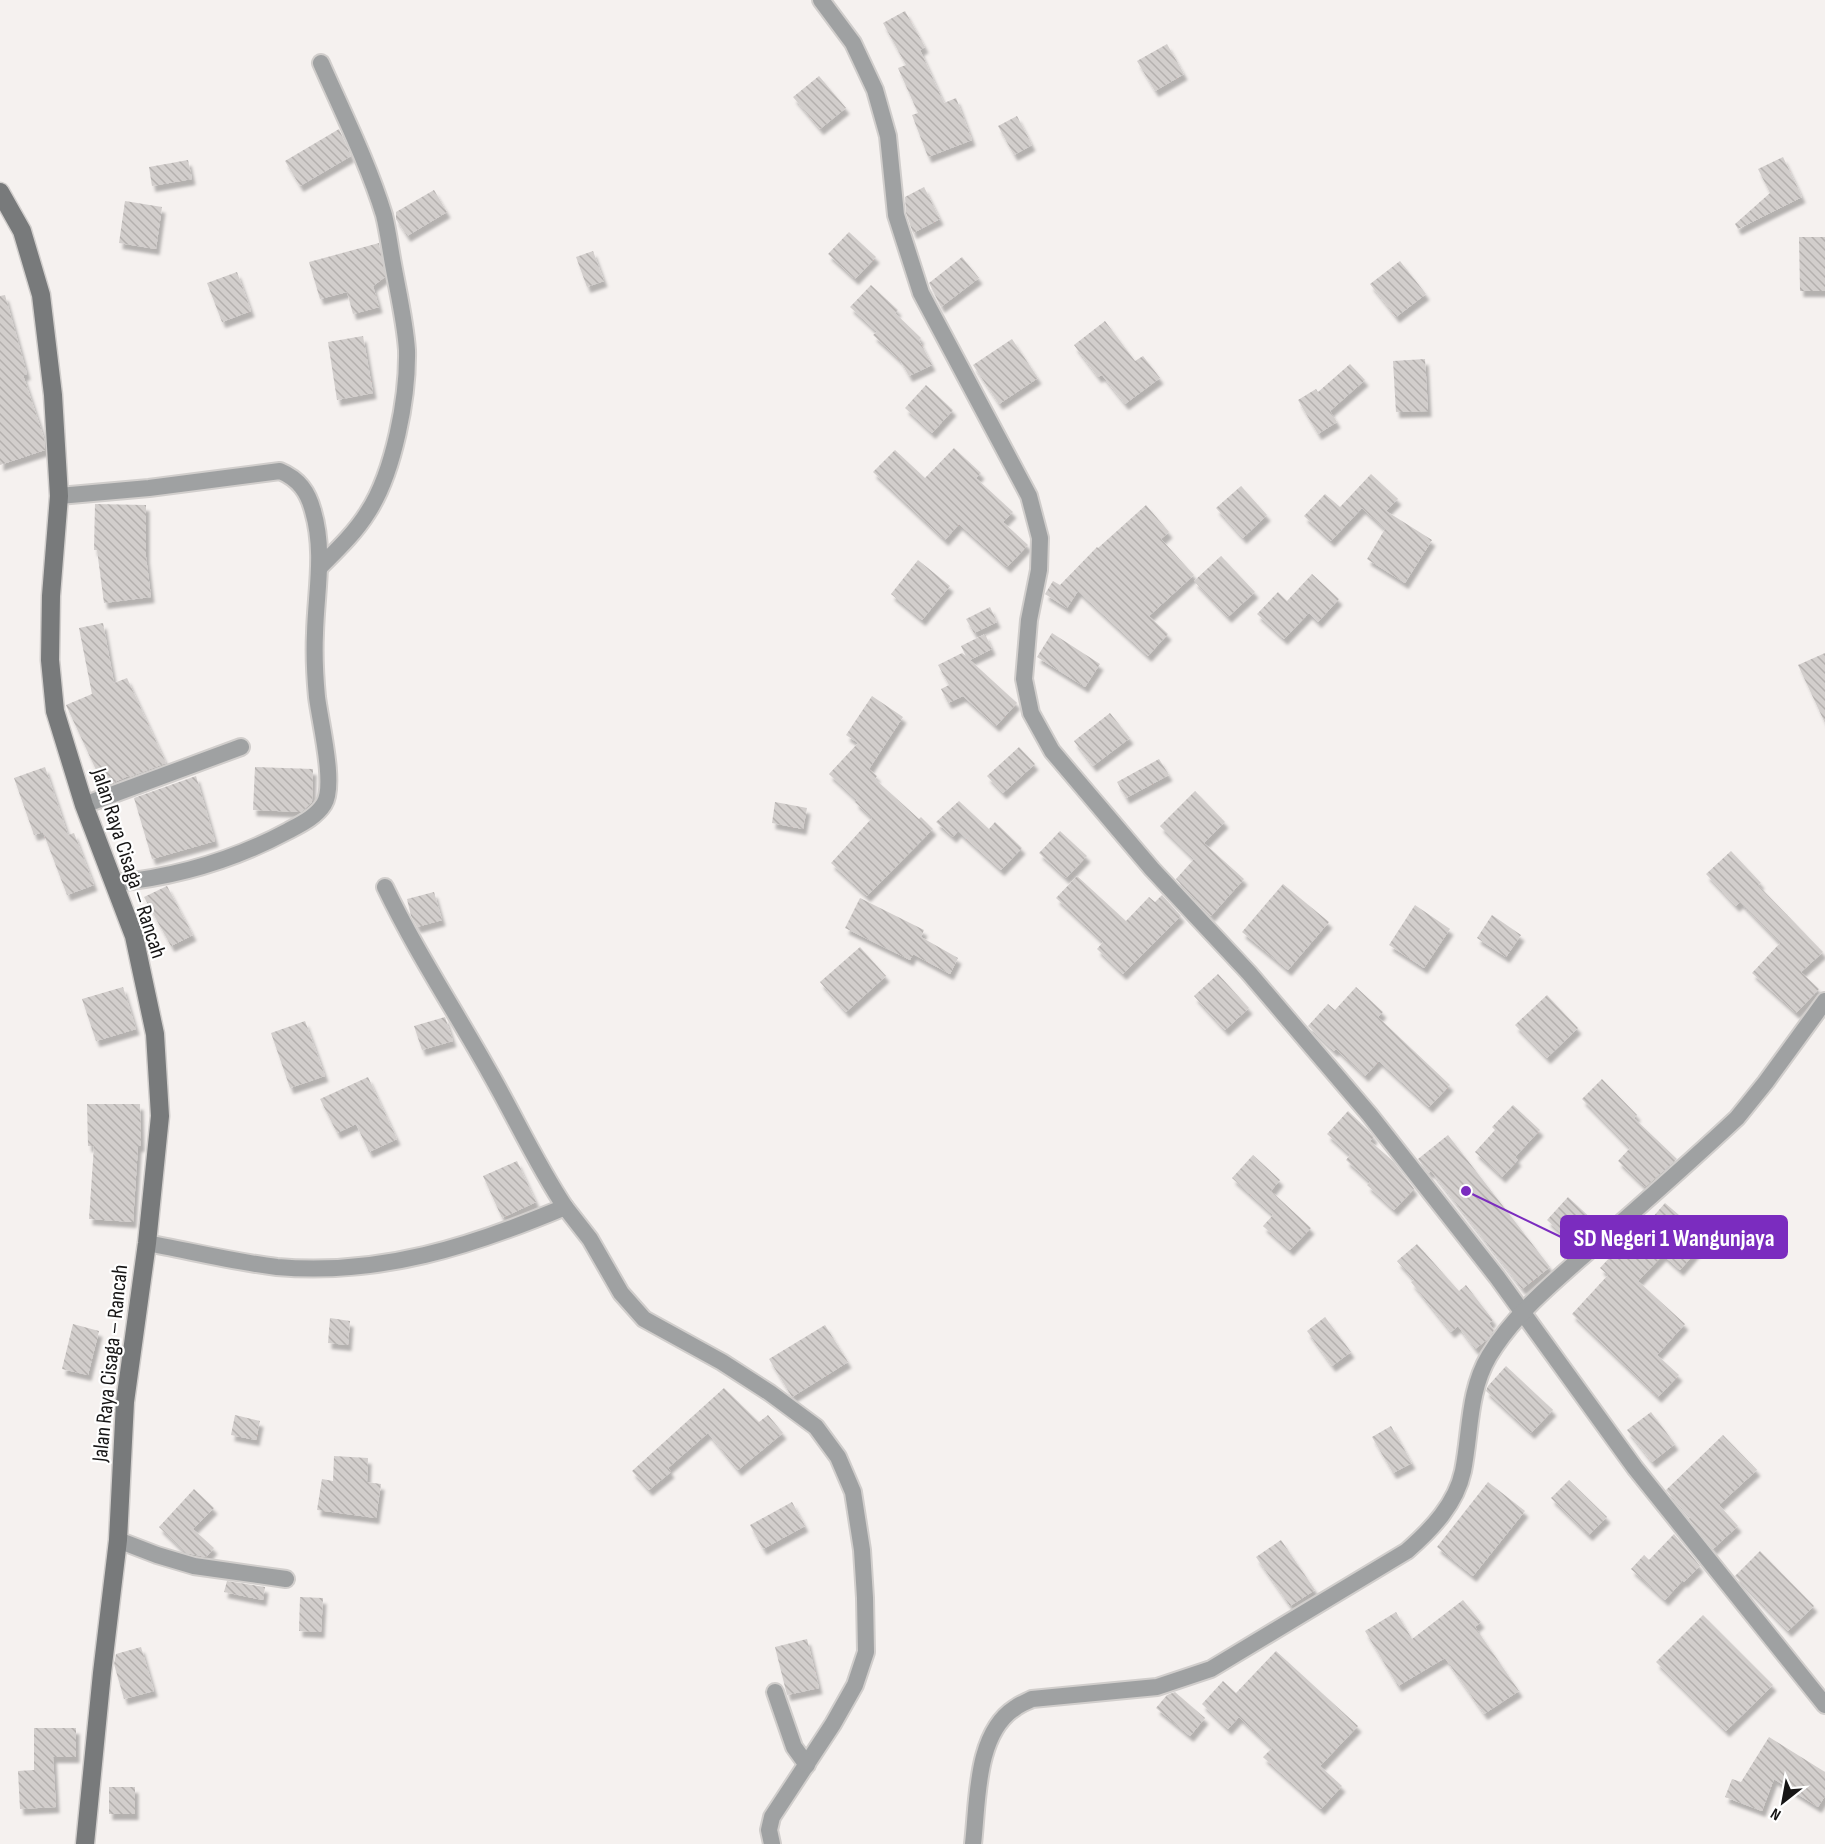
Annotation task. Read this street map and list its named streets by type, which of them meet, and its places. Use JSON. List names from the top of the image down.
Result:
{
  "streets": {
    "main road": ["Jalan Raya Cisaga – Rancah"]
  },
  "places": ["SD Negeri 1 Wangunjaya"],
  "north": "bottom left"
}
